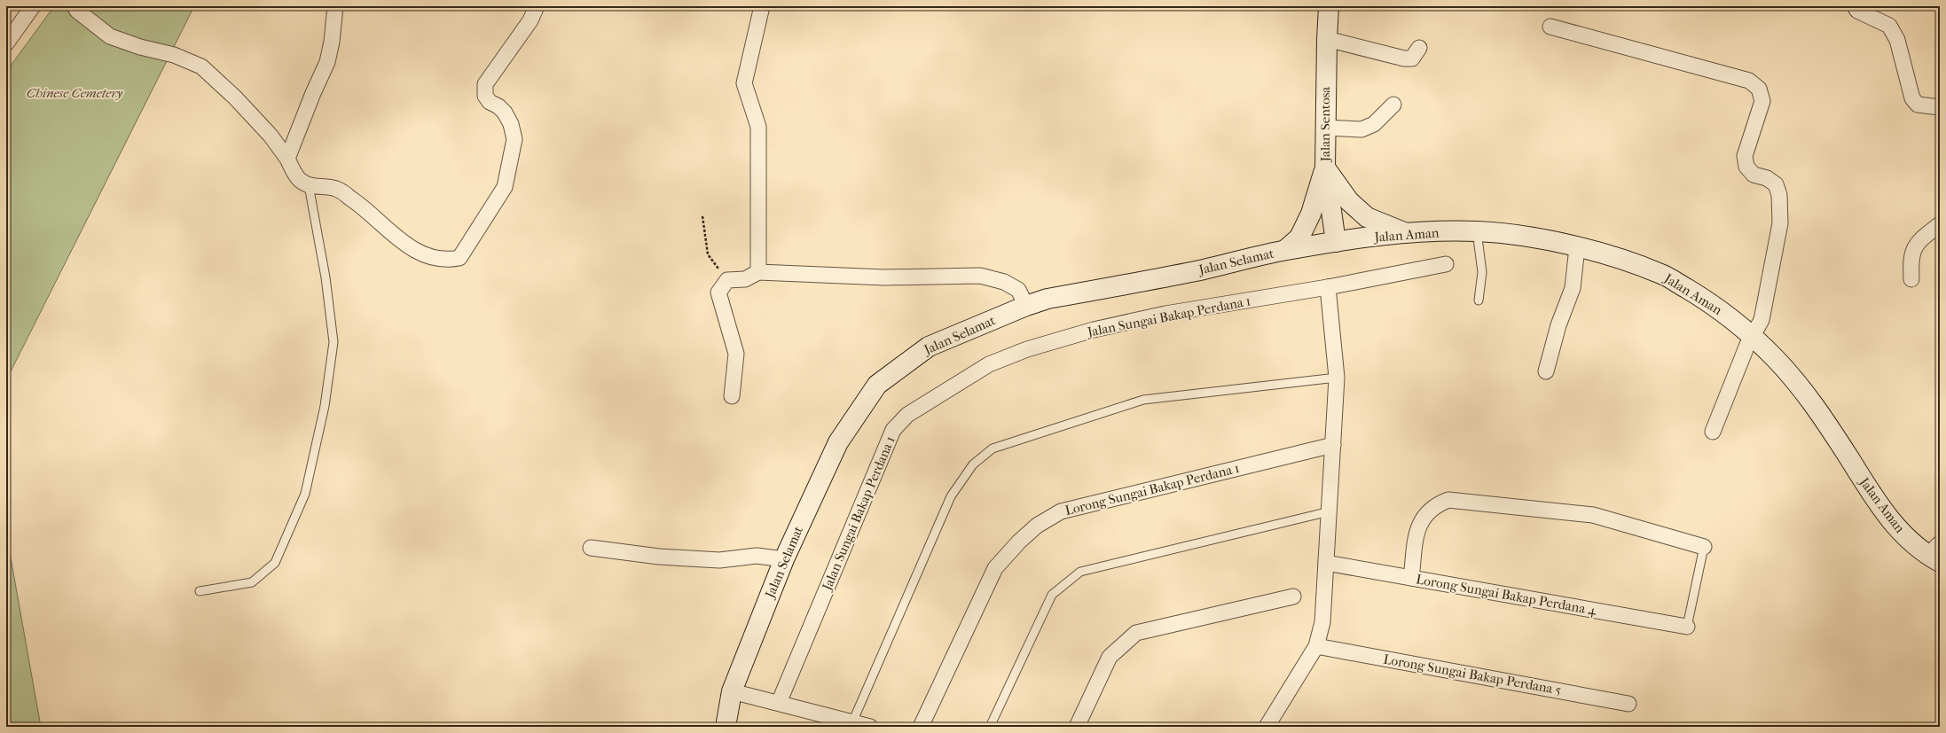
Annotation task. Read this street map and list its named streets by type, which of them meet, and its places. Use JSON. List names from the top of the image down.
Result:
{
  "streets": {
    "main road": ["Jalan Sentosa", "Jalan Aman", "Jalan Selamat"],
    "street": [
      "Jalan Sungai Bakap Perdana 1",
      "Lorong Sungai Bakap Perdana 1",
      "Lorong Sungai Bakap Perdana 4",
      "Lorong Sungai Bakap Perdana 5"
    ]
  },
  "crossings": [
    ["Jalan Sentosa", "Jalan Aman"],
    ["Jalan Sentosa", "Jalan Selamat"],
    ["Jalan Aman", "Jalan Selamat"]
  ],
  "parks": ["Chinese Cemetery"]
}
